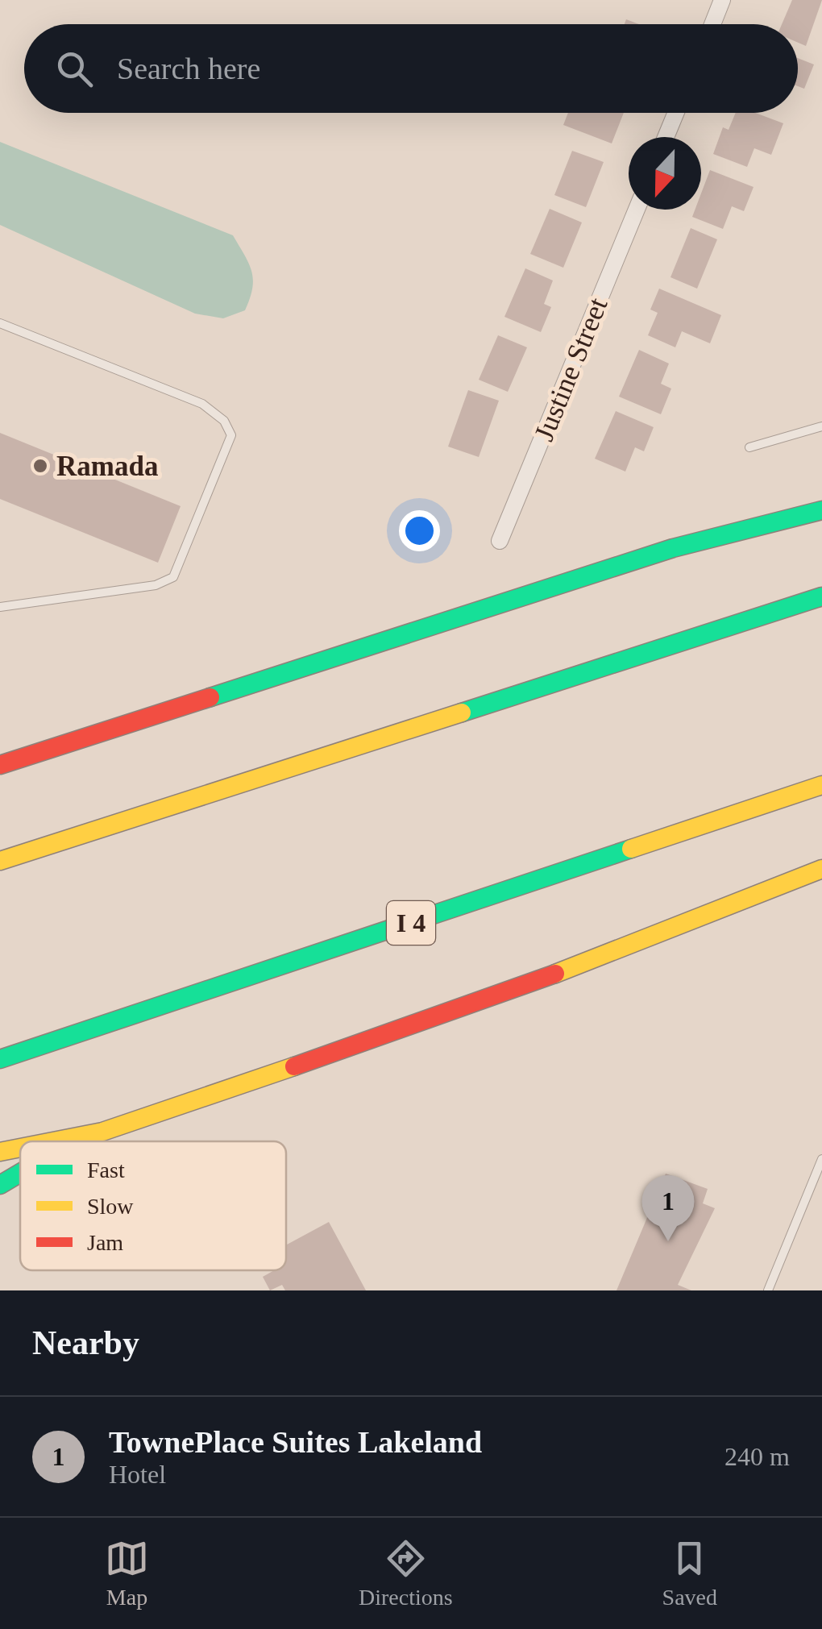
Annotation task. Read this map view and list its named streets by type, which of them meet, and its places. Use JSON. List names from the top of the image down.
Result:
{
  "streets": {
    "highway": ["I 4"],
    "street": ["Justine Street"]
  },
  "places": ["Ramada"],
  "legend": ["Fast", "Slow", "Jam"],
  "north": "bottom",
  "page": {
    "search": "Search here",
    "pins": "1",
    "heading": "Nearby",
    "list": [
      {
        "mark": "1",
        "name": "TownePlace Suites Lakeland",
        "note": "Hotel",
        "value": "240 m"
      }
    ],
    "nav": ["Map", "Directions", "Saved"]
  }
}
